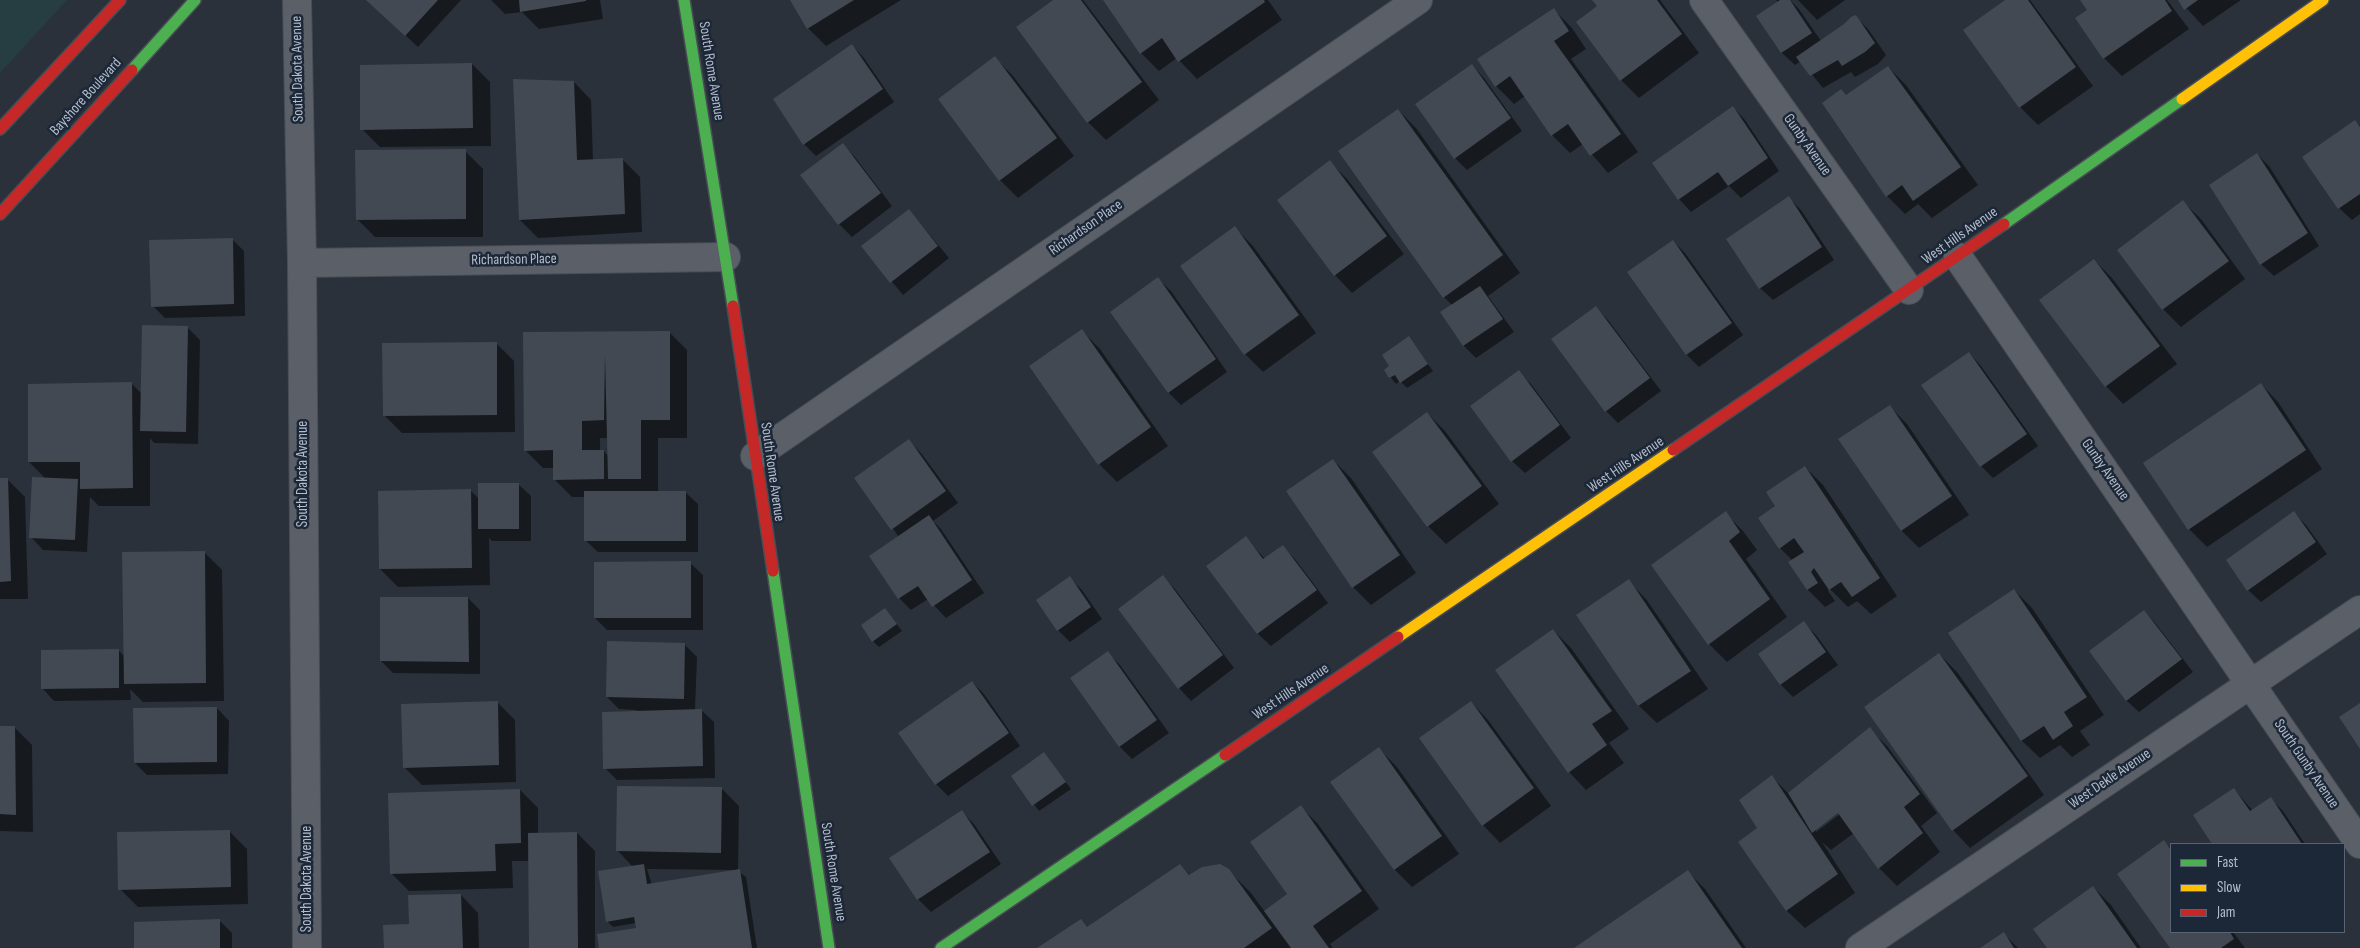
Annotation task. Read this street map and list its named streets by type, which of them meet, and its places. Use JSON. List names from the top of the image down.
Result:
{
  "streets": {
    "street": [
      "South Dakota Avenue",
      "South Rome Avenue",
      "Bayshore Boulevard",
      "Gunby Avenue",
      "Richardson Place",
      "West Hills Avenue",
      "South Gunby Avenue",
      "West Dekle Avenue"
    ]
  },
  "crossings": [
    ["South Dakota Avenue", "Richardson Place"],
    ["South Rome Avenue", "Richardson Place"],
    ["Gunby Avenue", "West Hills Avenue"],
    ["Gunby Avenue", "South Gunby Avenue"],
    ["Gunby Avenue", "West Dekle Avenue"],
    ["South Gunby Avenue", "West Dekle Avenue"]
  ],
  "legend": ["Fast", "Slow", "Jam"]
}
